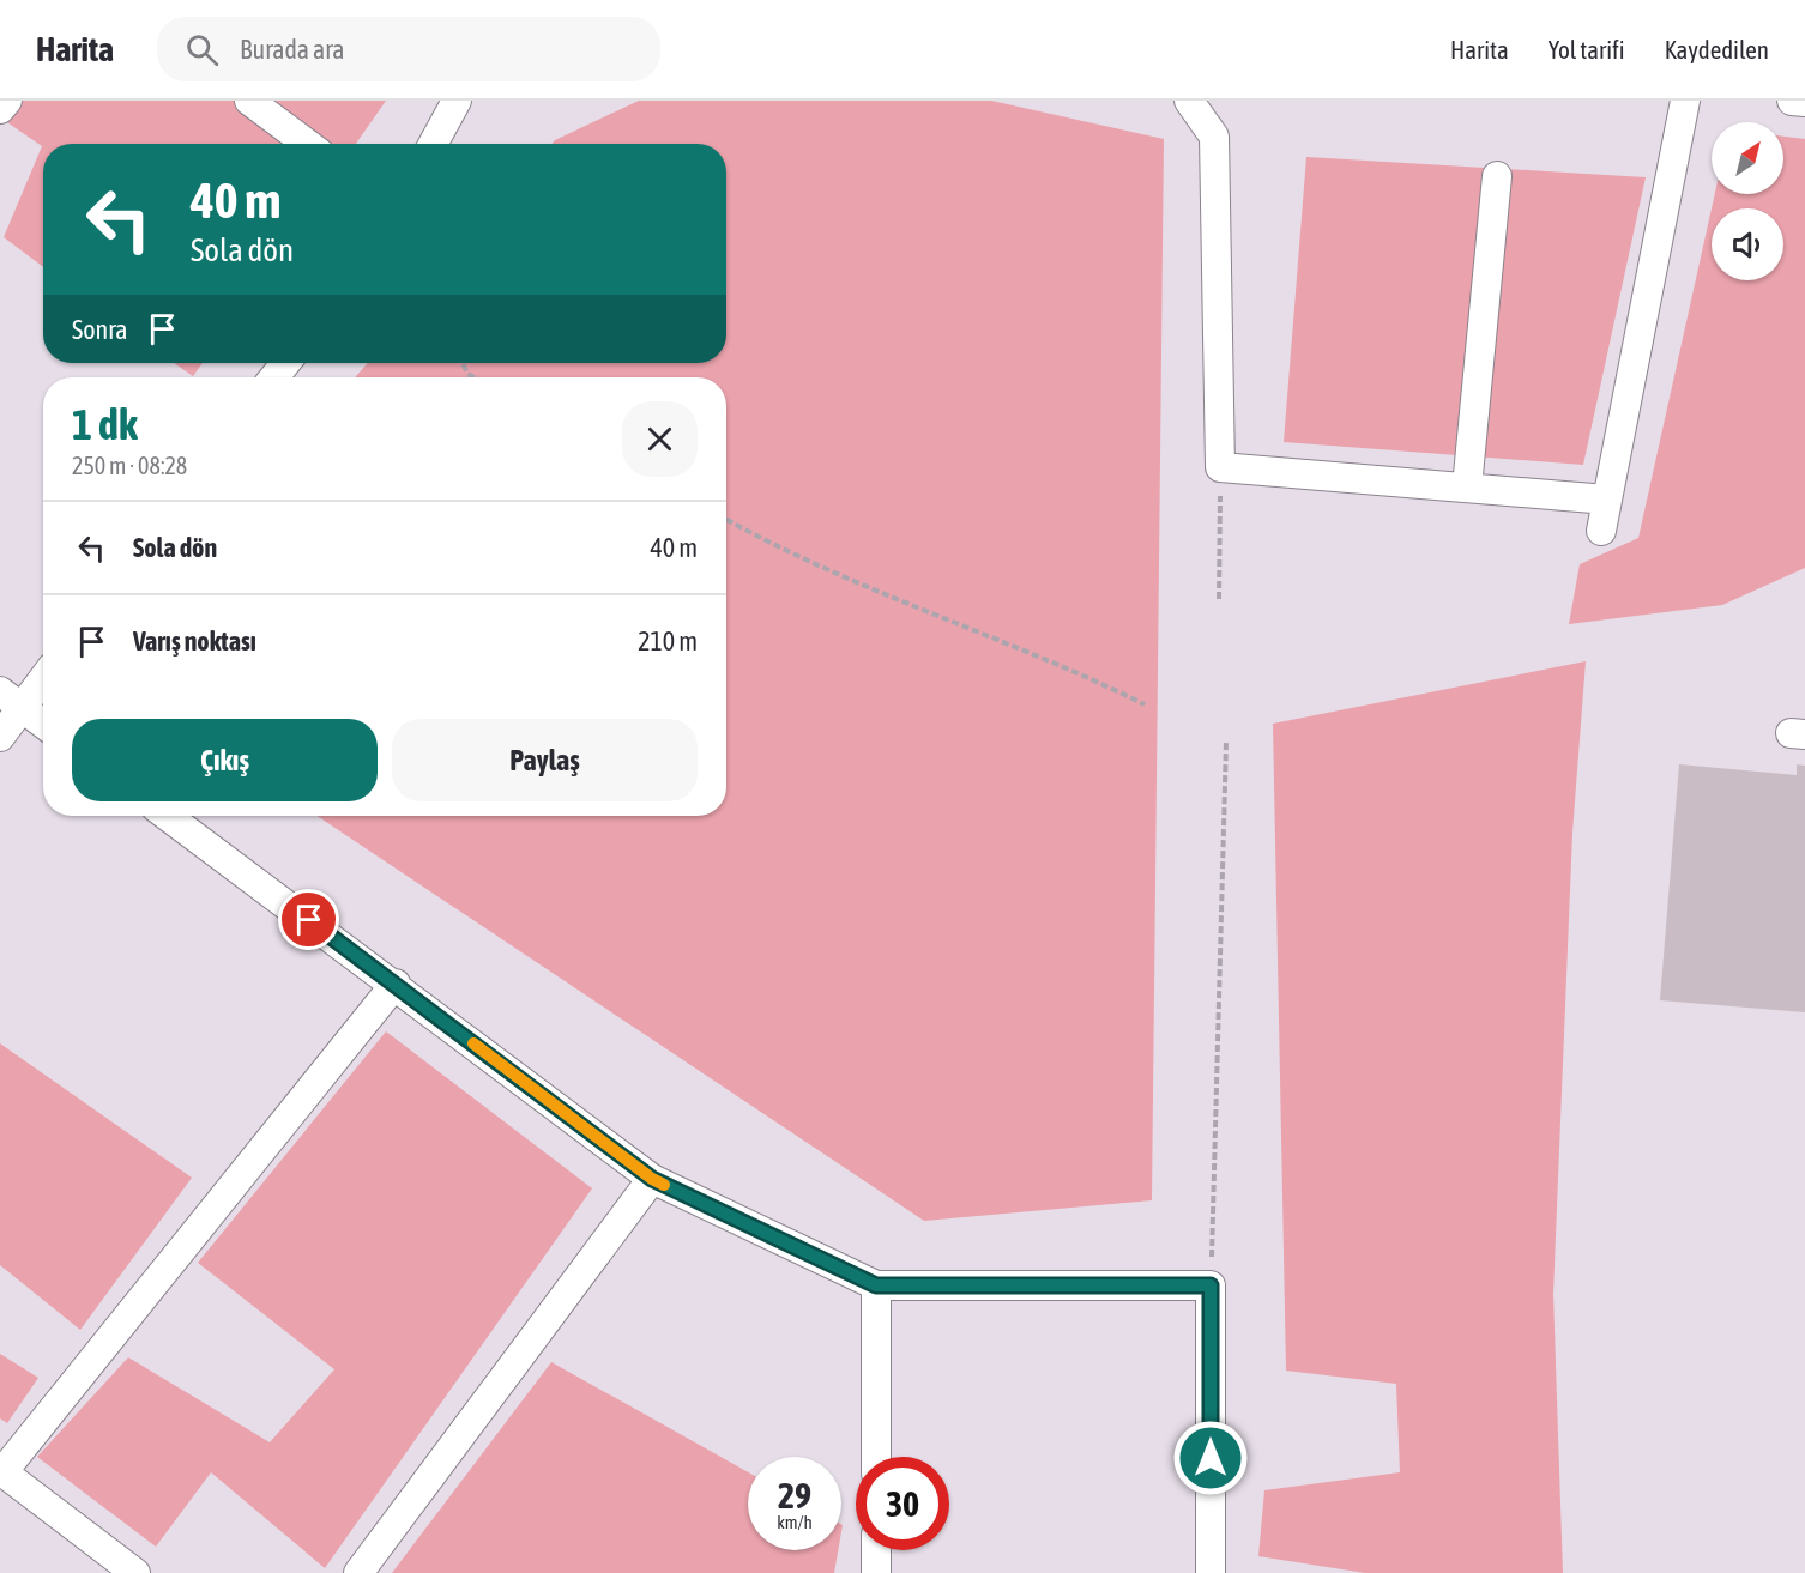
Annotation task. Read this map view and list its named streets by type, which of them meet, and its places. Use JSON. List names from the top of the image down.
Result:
{
  "north": "top right",
  "page": {
    "header": "Harita",
    "search": "Burada ara",
    "nav": ["Harita", "Yol tarifi", "Kaydedilen"],
    "turn": ["40 m", "Sola dön"],
    "then": "Sonra",
    "heading": ["1 dk", "250 m · 08:28"],
    "list": [
      {
        "name": "Sola dön",
        "value": "40 m"
      },
      {
        "name": "Varış noktası",
        "value": "210 m"
      }
    ],
    "buttons": ["Çıkış", "Paylaş"],
    "speed": "29 km/h",
    "limit": "30"
  }
}
